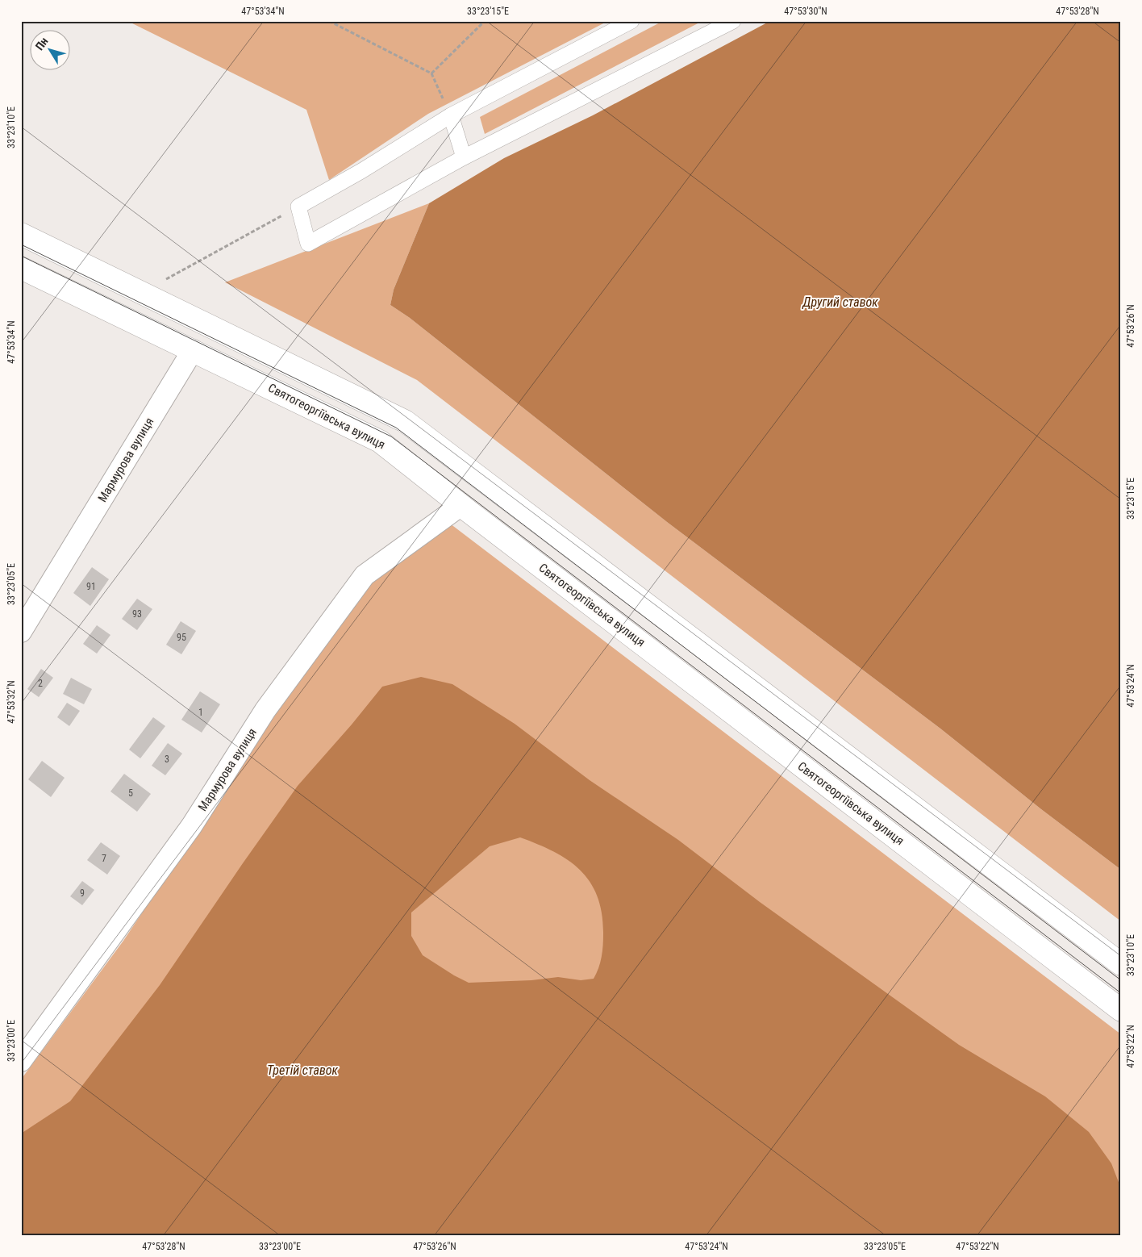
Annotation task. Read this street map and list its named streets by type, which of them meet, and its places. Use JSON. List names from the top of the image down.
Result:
{
  "streets": {
    "main road": ["Святогеоргіївська вулиця"],
    "street": ["Мармурова вулиця"]
  },
  "crossings": [
    ["Святогеоргіївська вулиця", "Мармурова вулиця"]
  ],
  "water": ["Другий ставок", "Третій ставок"],
  "house_numbers": [
    "91",
    "93",
    "95",
    "2",
    "1",
    "3",
    "5",
    "7",
    "9"
  ],
  "north": "top left",
  "coordinates": [
    "47°53'34\"N",
    "33°23'15\"E",
    "47°53'30\"N",
    "47°53'28\"N",
    "33°23'10\"E",
    "47°53'26\"N",
    "33°23'05\"E",
    "47°53'24\"N",
    "47°53'32\"N",
    "33°23'00\"E",
    "47°53'22\"N"
  ]
}
